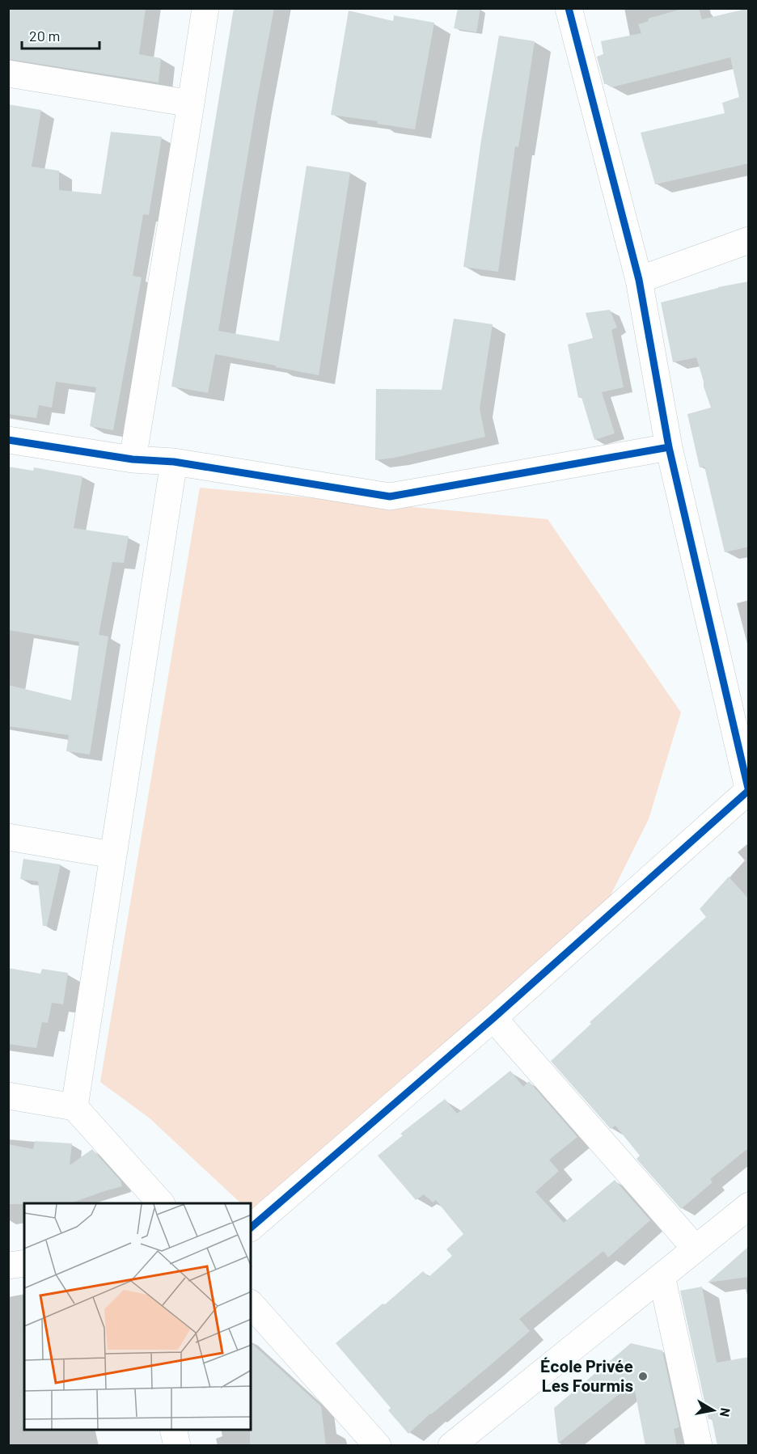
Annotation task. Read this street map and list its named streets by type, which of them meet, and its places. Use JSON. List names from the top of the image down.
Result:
{
  "places": ["École Privée Les Fourmis"],
  "scale_bar": "20 m",
  "north": "right"
}
